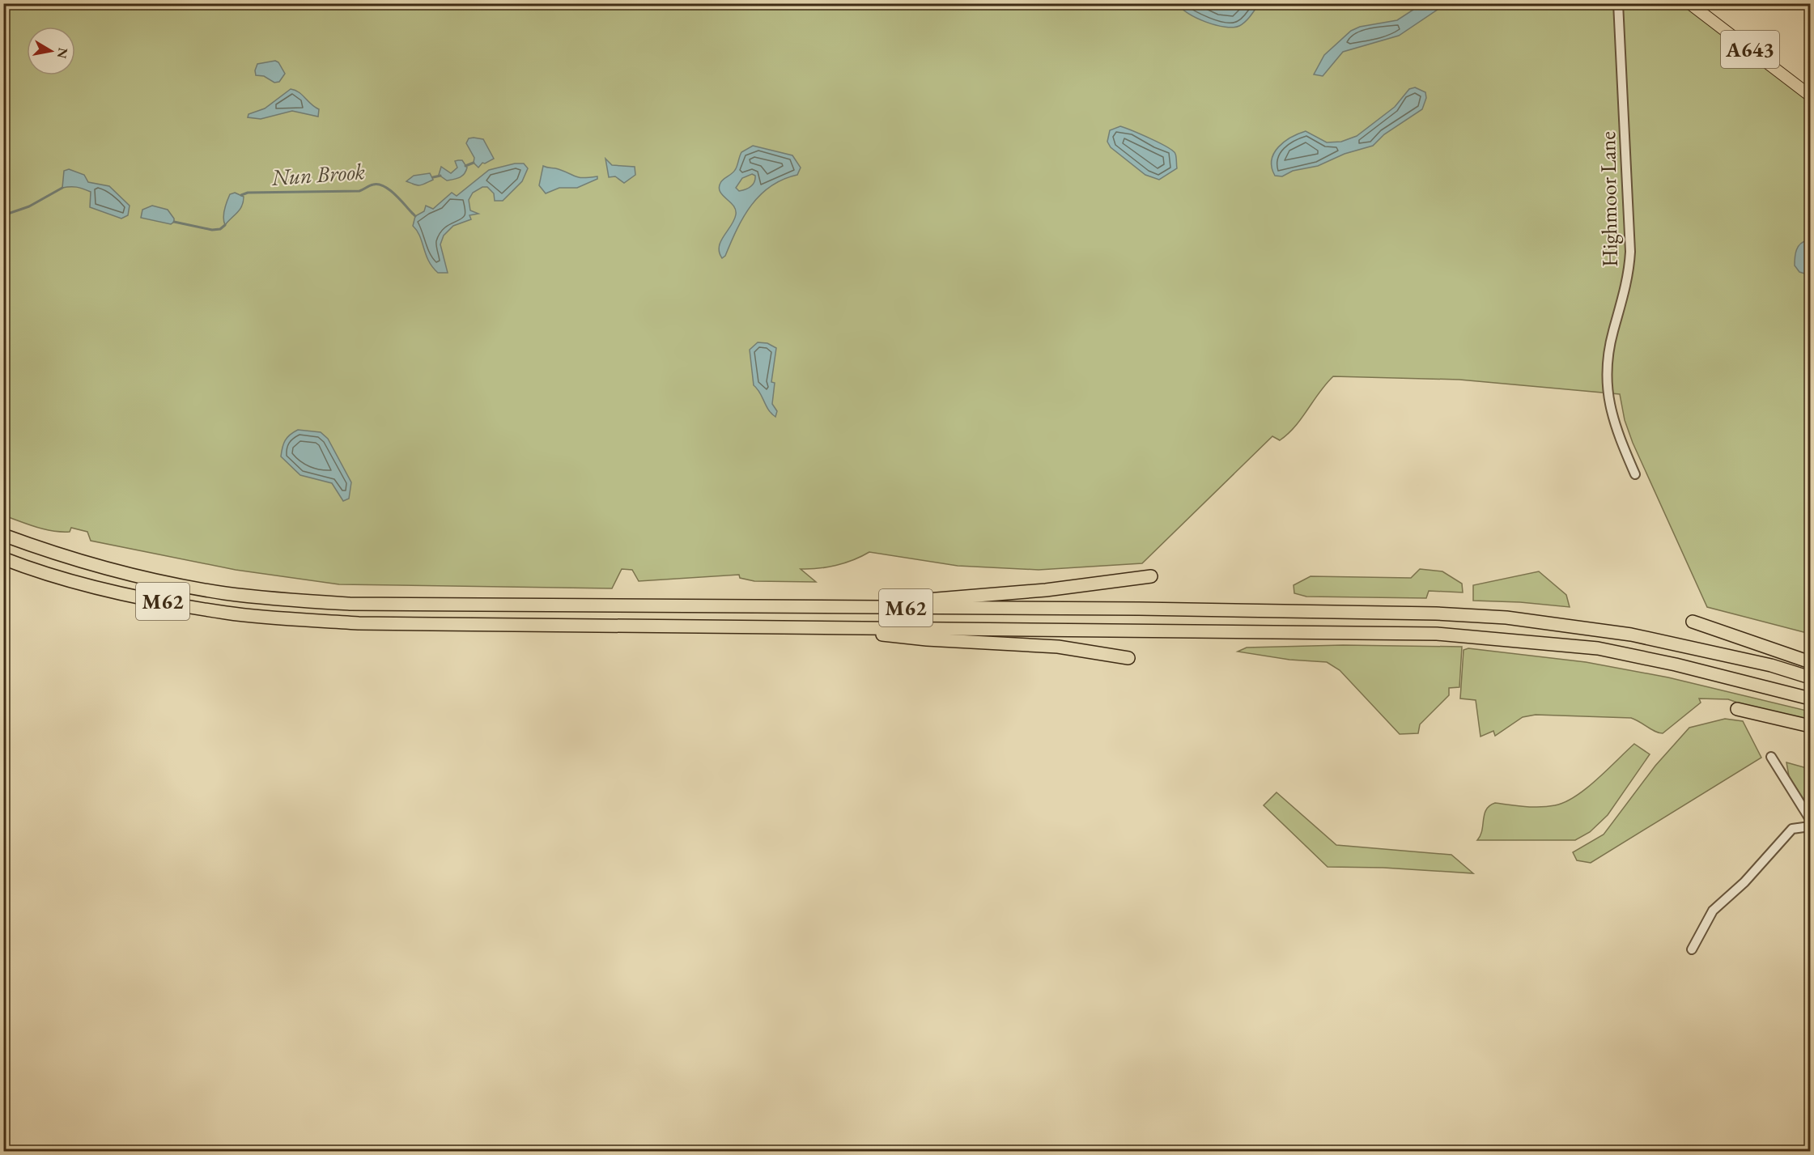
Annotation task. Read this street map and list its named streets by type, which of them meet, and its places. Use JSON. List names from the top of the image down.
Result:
{
  "streets": {
    "highway": ["M62"],
    "main road": ["A643"],
    "street": ["Highmoor Lane"]
  },
  "water": ["Nun Brook"],
  "north": "right"
}
